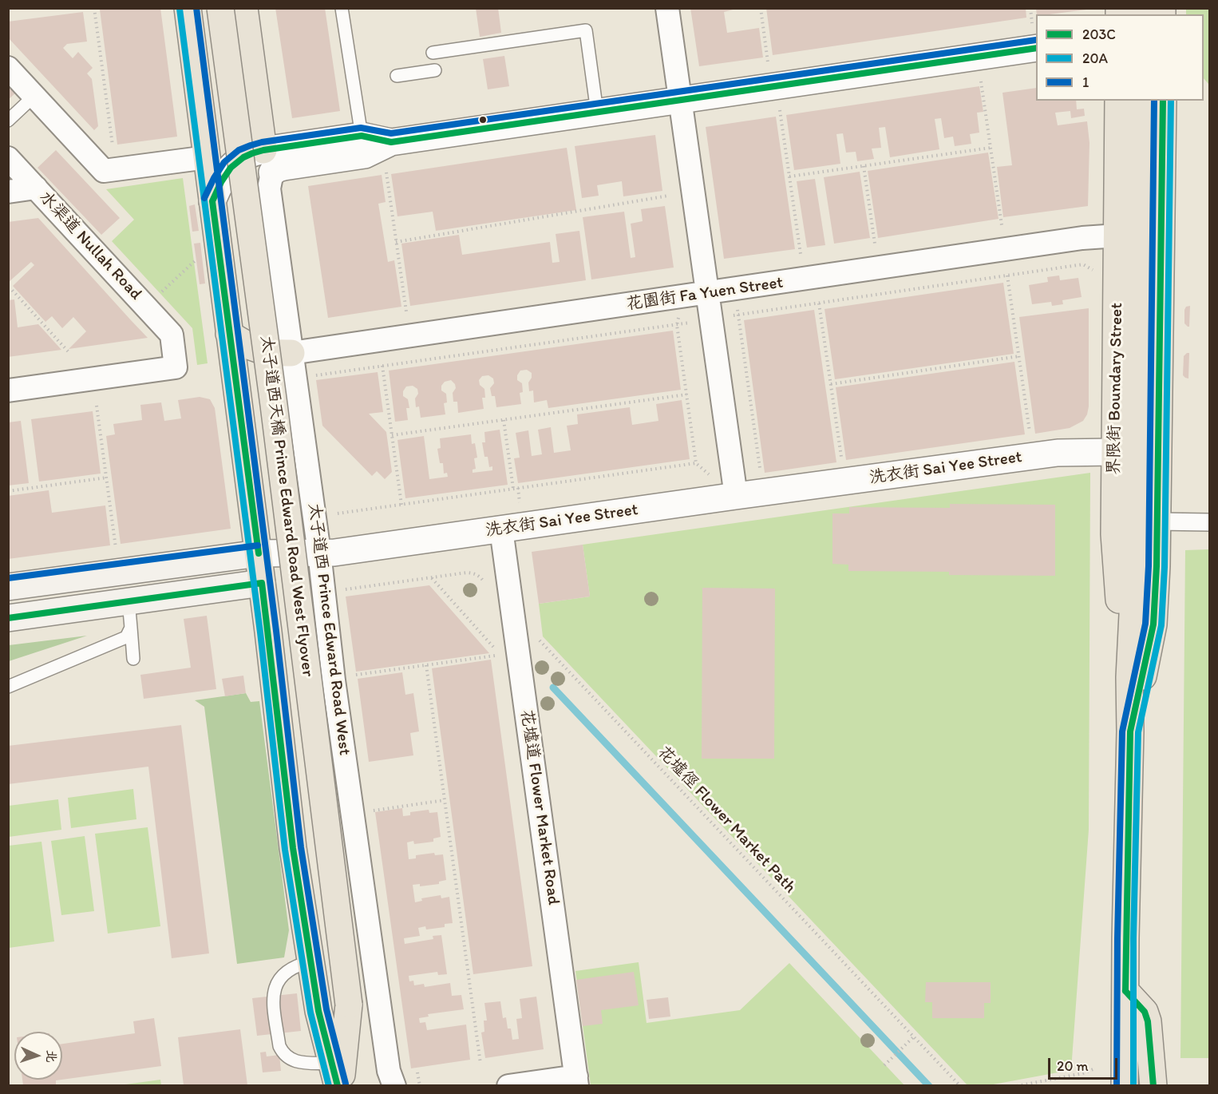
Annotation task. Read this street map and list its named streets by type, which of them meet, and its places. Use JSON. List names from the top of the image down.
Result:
{
  "streets": {
    "main road": ["界限街 Boundary Street", "洗衣街 Sai Yee Street", "太子道西天橋 Prince Edward Road West Flyover"],
    "street": [
      "水渠道 Nullah Road",
      "花園街 Fa Yuen Street",
      "太子道西 Prince Edward Road West",
      "花墟道 Flower Market Road"
    ],
    "path": ["花墟徑 Flower Market Path"]
  },
  "crossings": [
    ["花園街 Fa Yuen Street", "界限街 Boundary Street"],
    ["花園街 Fa Yuen Street", "太子道西 Prince Edward Road West"],
    ["界限街 Boundary Street", "洗衣街 Sai Yee Street"],
    ["洗衣街 Sai Yee Street", "太子道西 Prince Edward Road West"],
    ["洗衣街 Sai Yee Street", "花墟道 Flower Market Road"]
  ],
  "lines": ["transit line 1", "transit line 20A", "transit line 203C"],
  "legend": ["203C", "20A", "1"],
  "scale_bar": "20 m",
  "north": "right"
}
